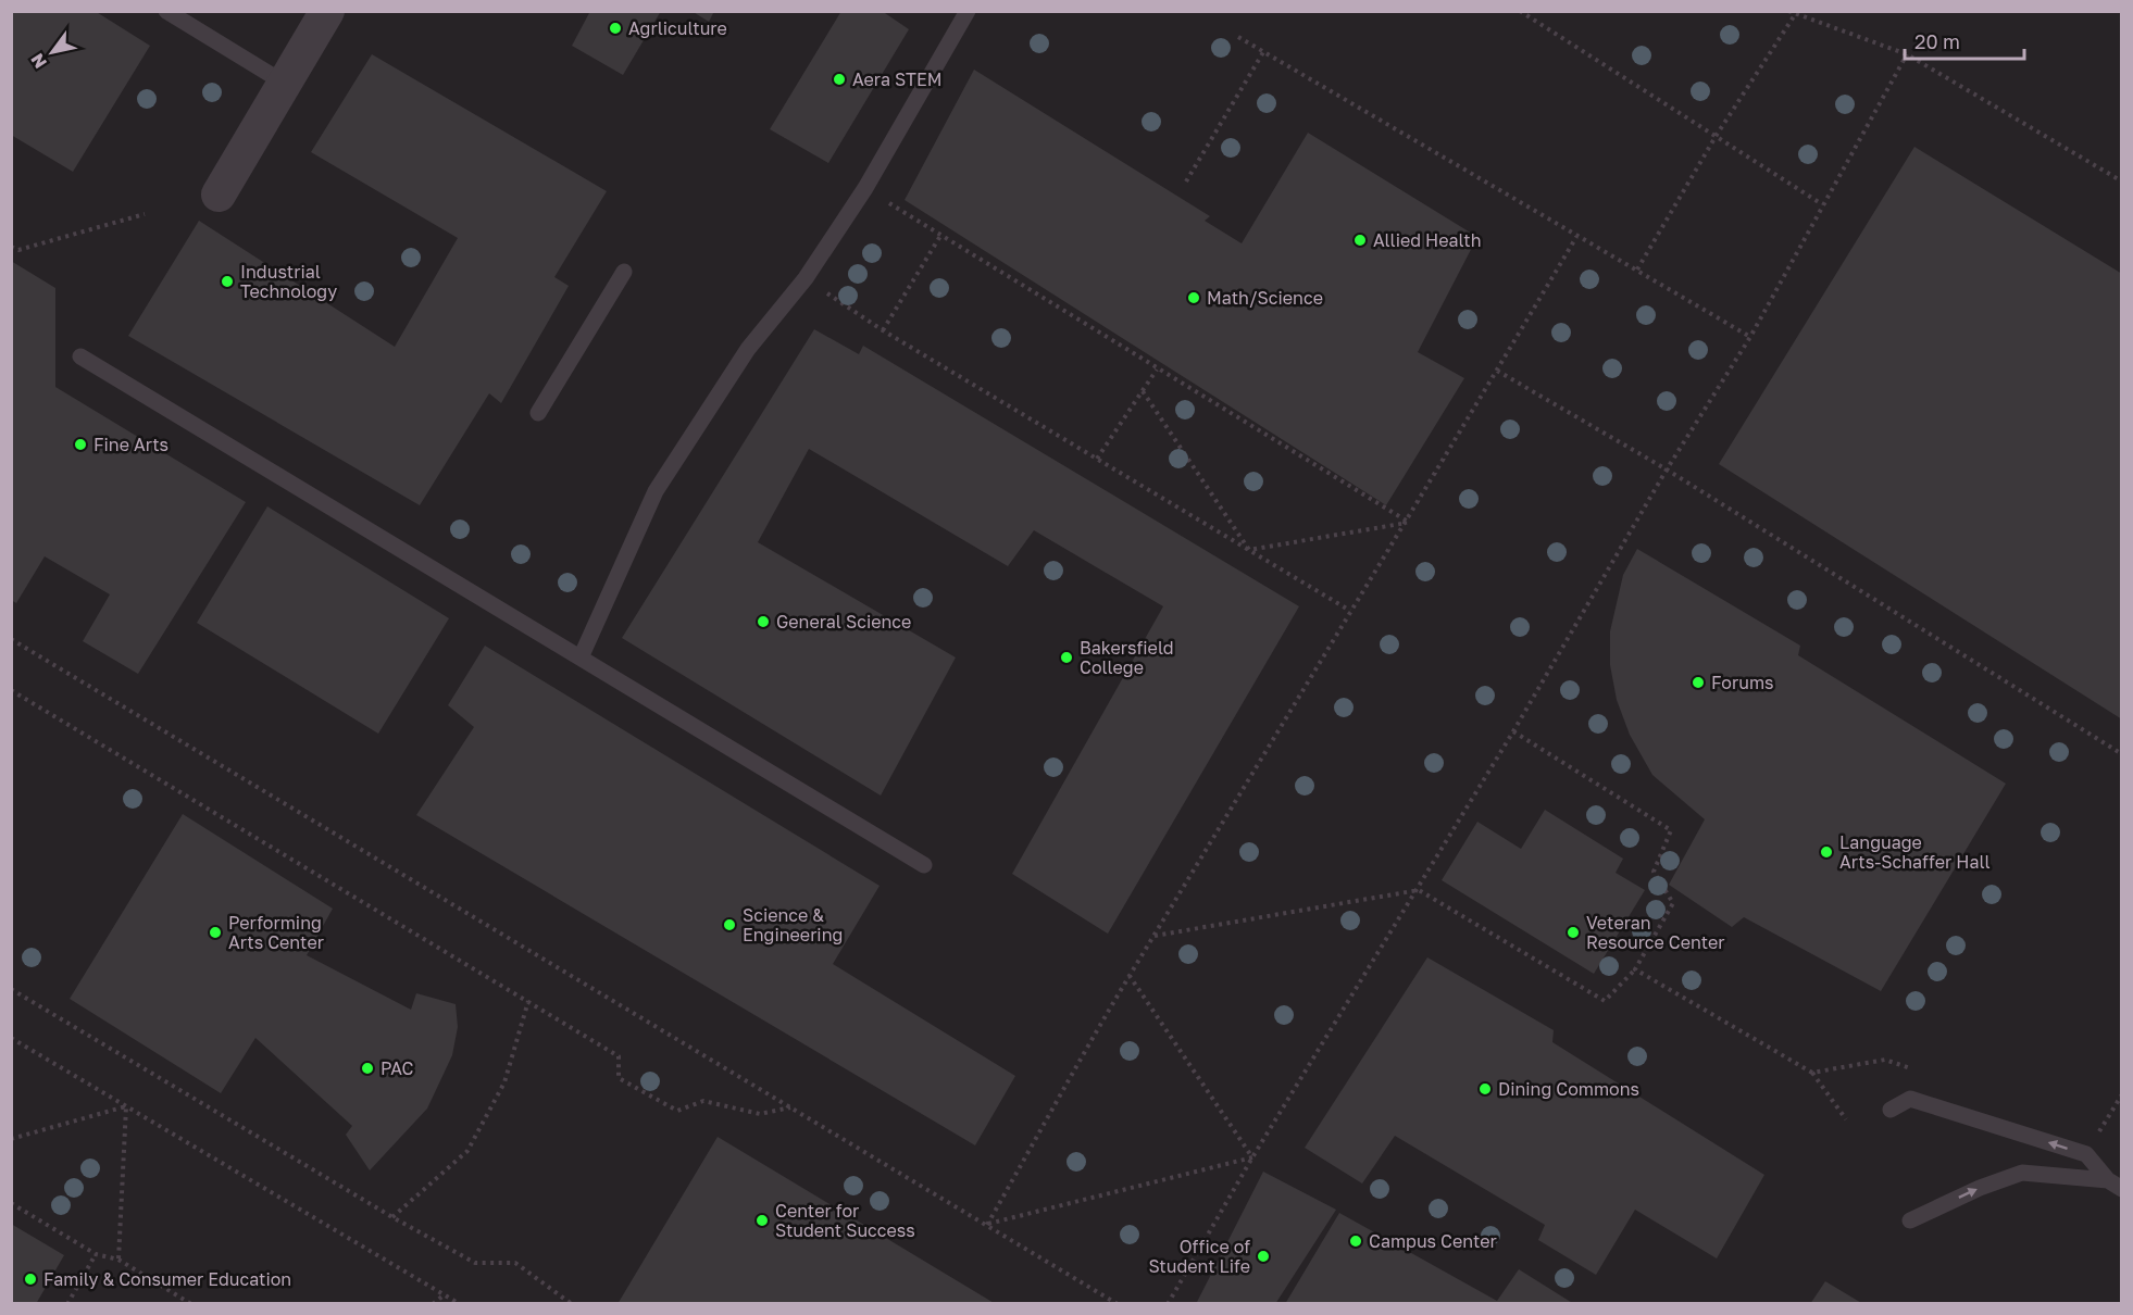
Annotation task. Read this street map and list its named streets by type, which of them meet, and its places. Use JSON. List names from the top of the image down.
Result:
{
  "places": [
    "Agrliculture",
    "Aera STEM",
    "Allied Health",
    "Industrial Technology",
    "Math/Science",
    "Fine Arts",
    "General Science",
    "Bakersfield College",
    "Forums",
    "Language Arts-Schaffer Hall",
    "Science & Engineering",
    "Performing Arts Center",
    "Veteran Resource Center",
    "PAC",
    "Dining Commons",
    "Center for Student Success",
    "Campus Center",
    "Office of Student Life",
    "Family & Consumer Education"
  ],
  "scale_bar": "20 m",
  "north": "bottom left"
}
